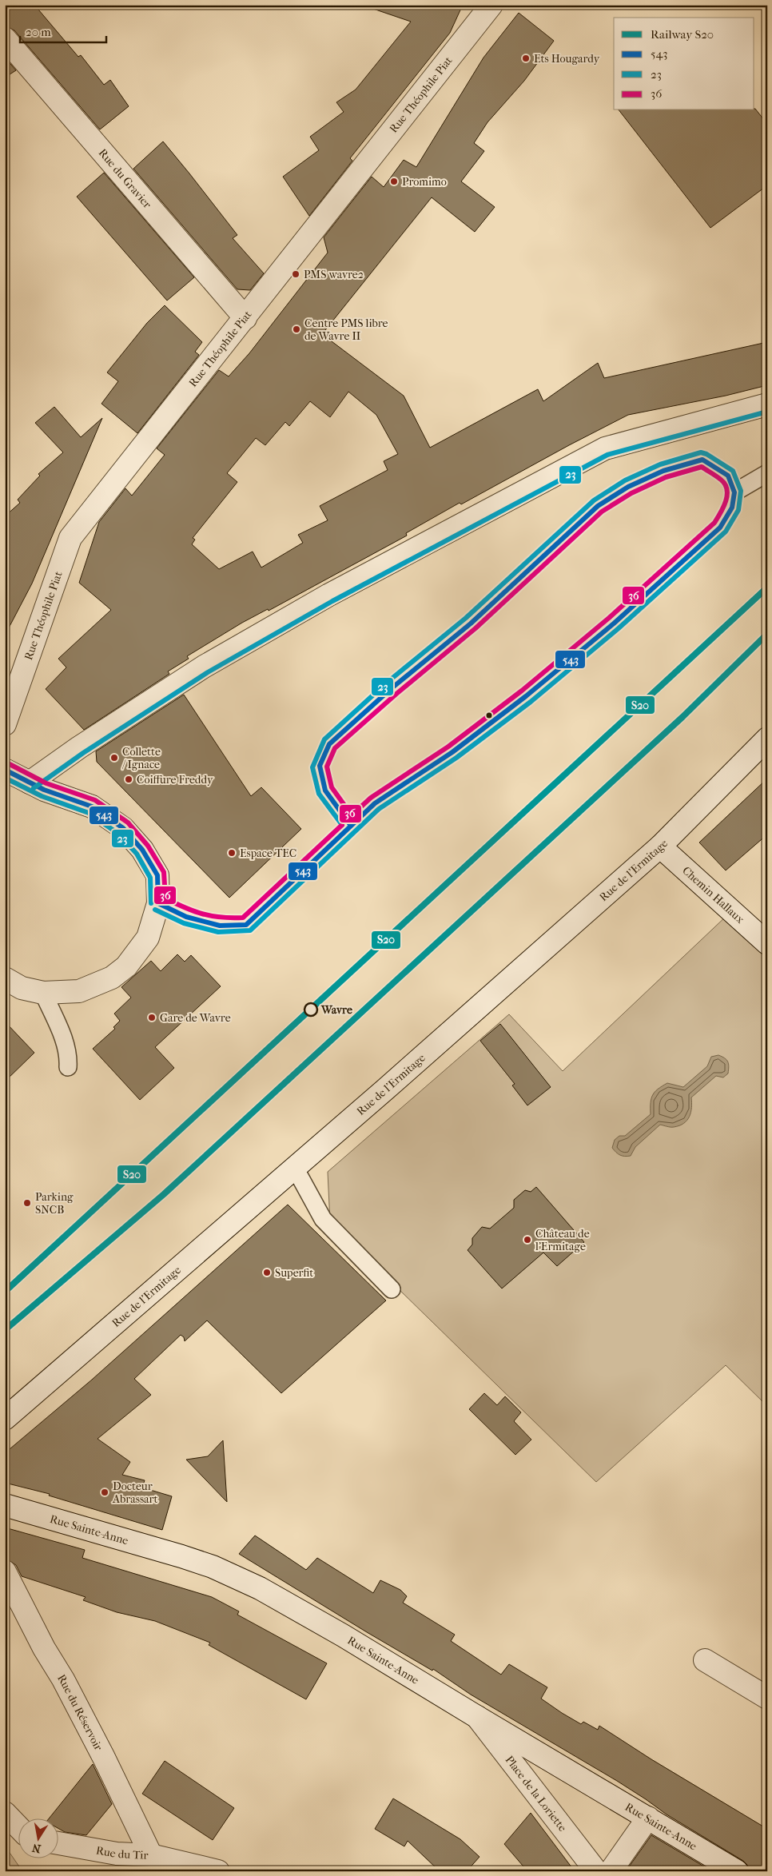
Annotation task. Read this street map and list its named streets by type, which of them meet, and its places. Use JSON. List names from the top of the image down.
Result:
{
  "streets": {
    "street": [
      "Rue Théophile Piat",
      "Rue du Gravier",
      "Rue de l'Ermitage",
      "Chemin Hallaux",
      "Rue Sainte-Anne",
      "Rue du Réservoir",
      "Place de la Loriette",
      "Rue du Tir"
    ]
  },
  "crossings": [
    ["Rue Théophile Piat", "Rue du Gravier"],
    ["Rue de l'Ermitage", "Chemin Hallaux"],
    ["Rue Sainte-Anne", "Place de la Loriette"],
    ["Rue du Réservoir", "Rue du Tir"]
  ],
  "places": [
    "Ets Hougardy",
    "Promimo",
    "PMS wavre2",
    "Centre PMS libre de Wavre II",
    "Collette / Ignace",
    "Coiffure Freddy",
    "Espace TEC",
    "Wavre",
    "Gare de Wavre",
    "Parking SNCB",
    "Château de l’Ermitage",
    "Superfit",
    "Docteur Abrassart"
  ],
  "lines": [
    "transit line 23",
    "transit line 543",
    "transit line 36",
    "rail line S20"
  ],
  "legend": [
    "Railway S20",
    "543",
    "23",
    "36"
  ],
  "scale_bar": "20 m",
  "north": "bottom"
}
